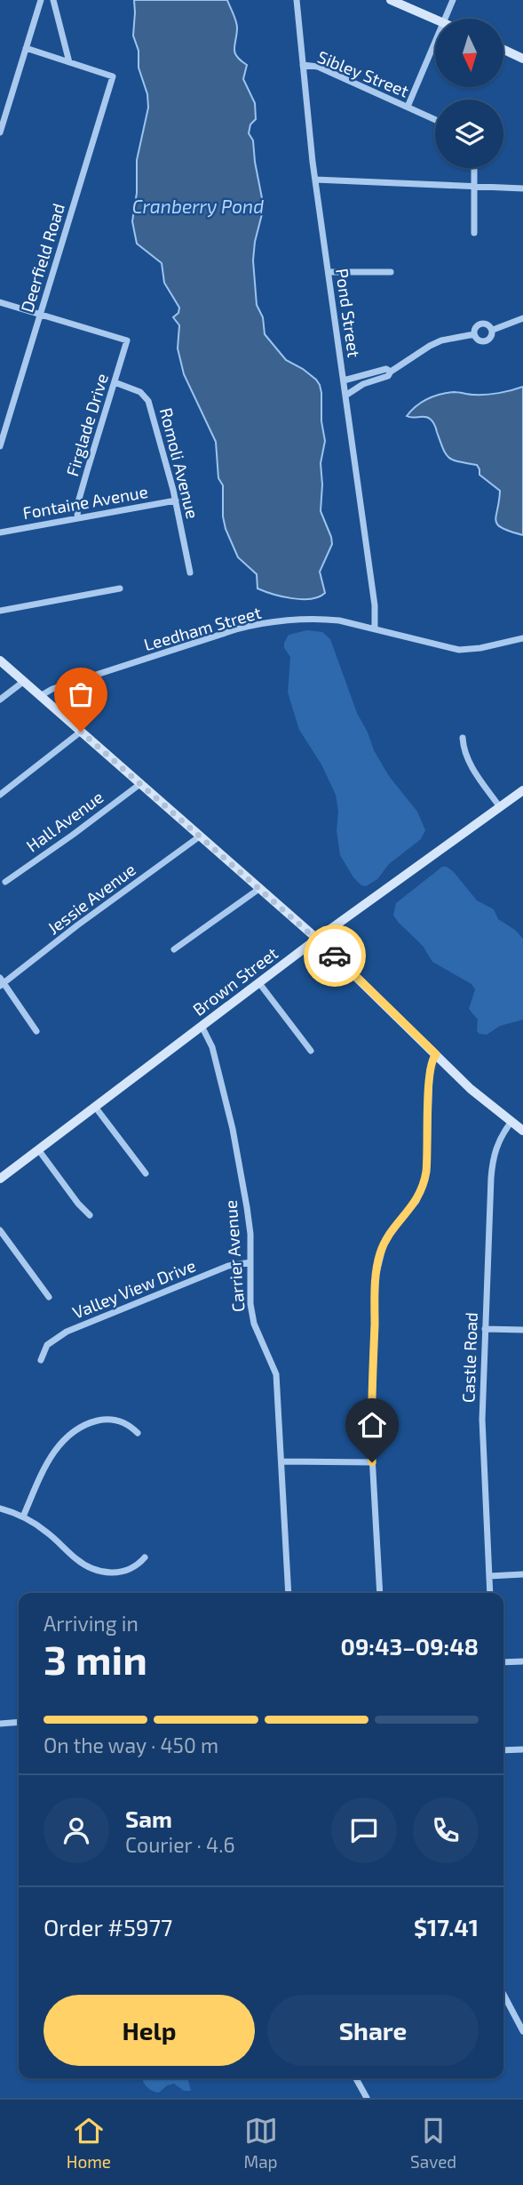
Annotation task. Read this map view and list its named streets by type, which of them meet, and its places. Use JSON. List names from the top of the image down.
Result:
{
  "streets": {
    "street": [
      "Sibley Street",
      "Deerfield Road",
      "Pond Street",
      "Firglade Drive",
      "Romoli Avenue",
      "Fontaine Avenue",
      "Leedham Street",
      "Hall Avenue",
      "Jessie Avenue",
      "Brown Street",
      "Carrier Avenue",
      "Valley View Drive",
      "Castle Road"
    ]
  },
  "crossings": [
    ["Sibley Street", "Pond Street"],
    ["Deerfield Road", "Firglade Drive"],
    ["Pond Street", "Leedham Street"],
    ["Firglade Drive", "Romoli Avenue"],
    ["Firglade Drive", "Fontaine Avenue"],
    ["Romoli Avenue", "Fontaine Avenue"],
    ["Brown Street", "Carrier Avenue"],
    ["Carrier Avenue", "Valley View Drive"]
  ],
  "water": ["Cranberry Pond"],
  "north": "bottom",
  "page": {
    "heading": ["3 min", "Arriving in", "09:43–09:48"],
    "panel": [
      "Sam",
      "Courier · 4.6",
      "Order #5977",
      "$17.41"
    ],
    "bar": "On the way · 450 m",
    "buttons": ["Help", "Share"],
    "tabs": ["Home", "Map", "Saved"]
  }
}
